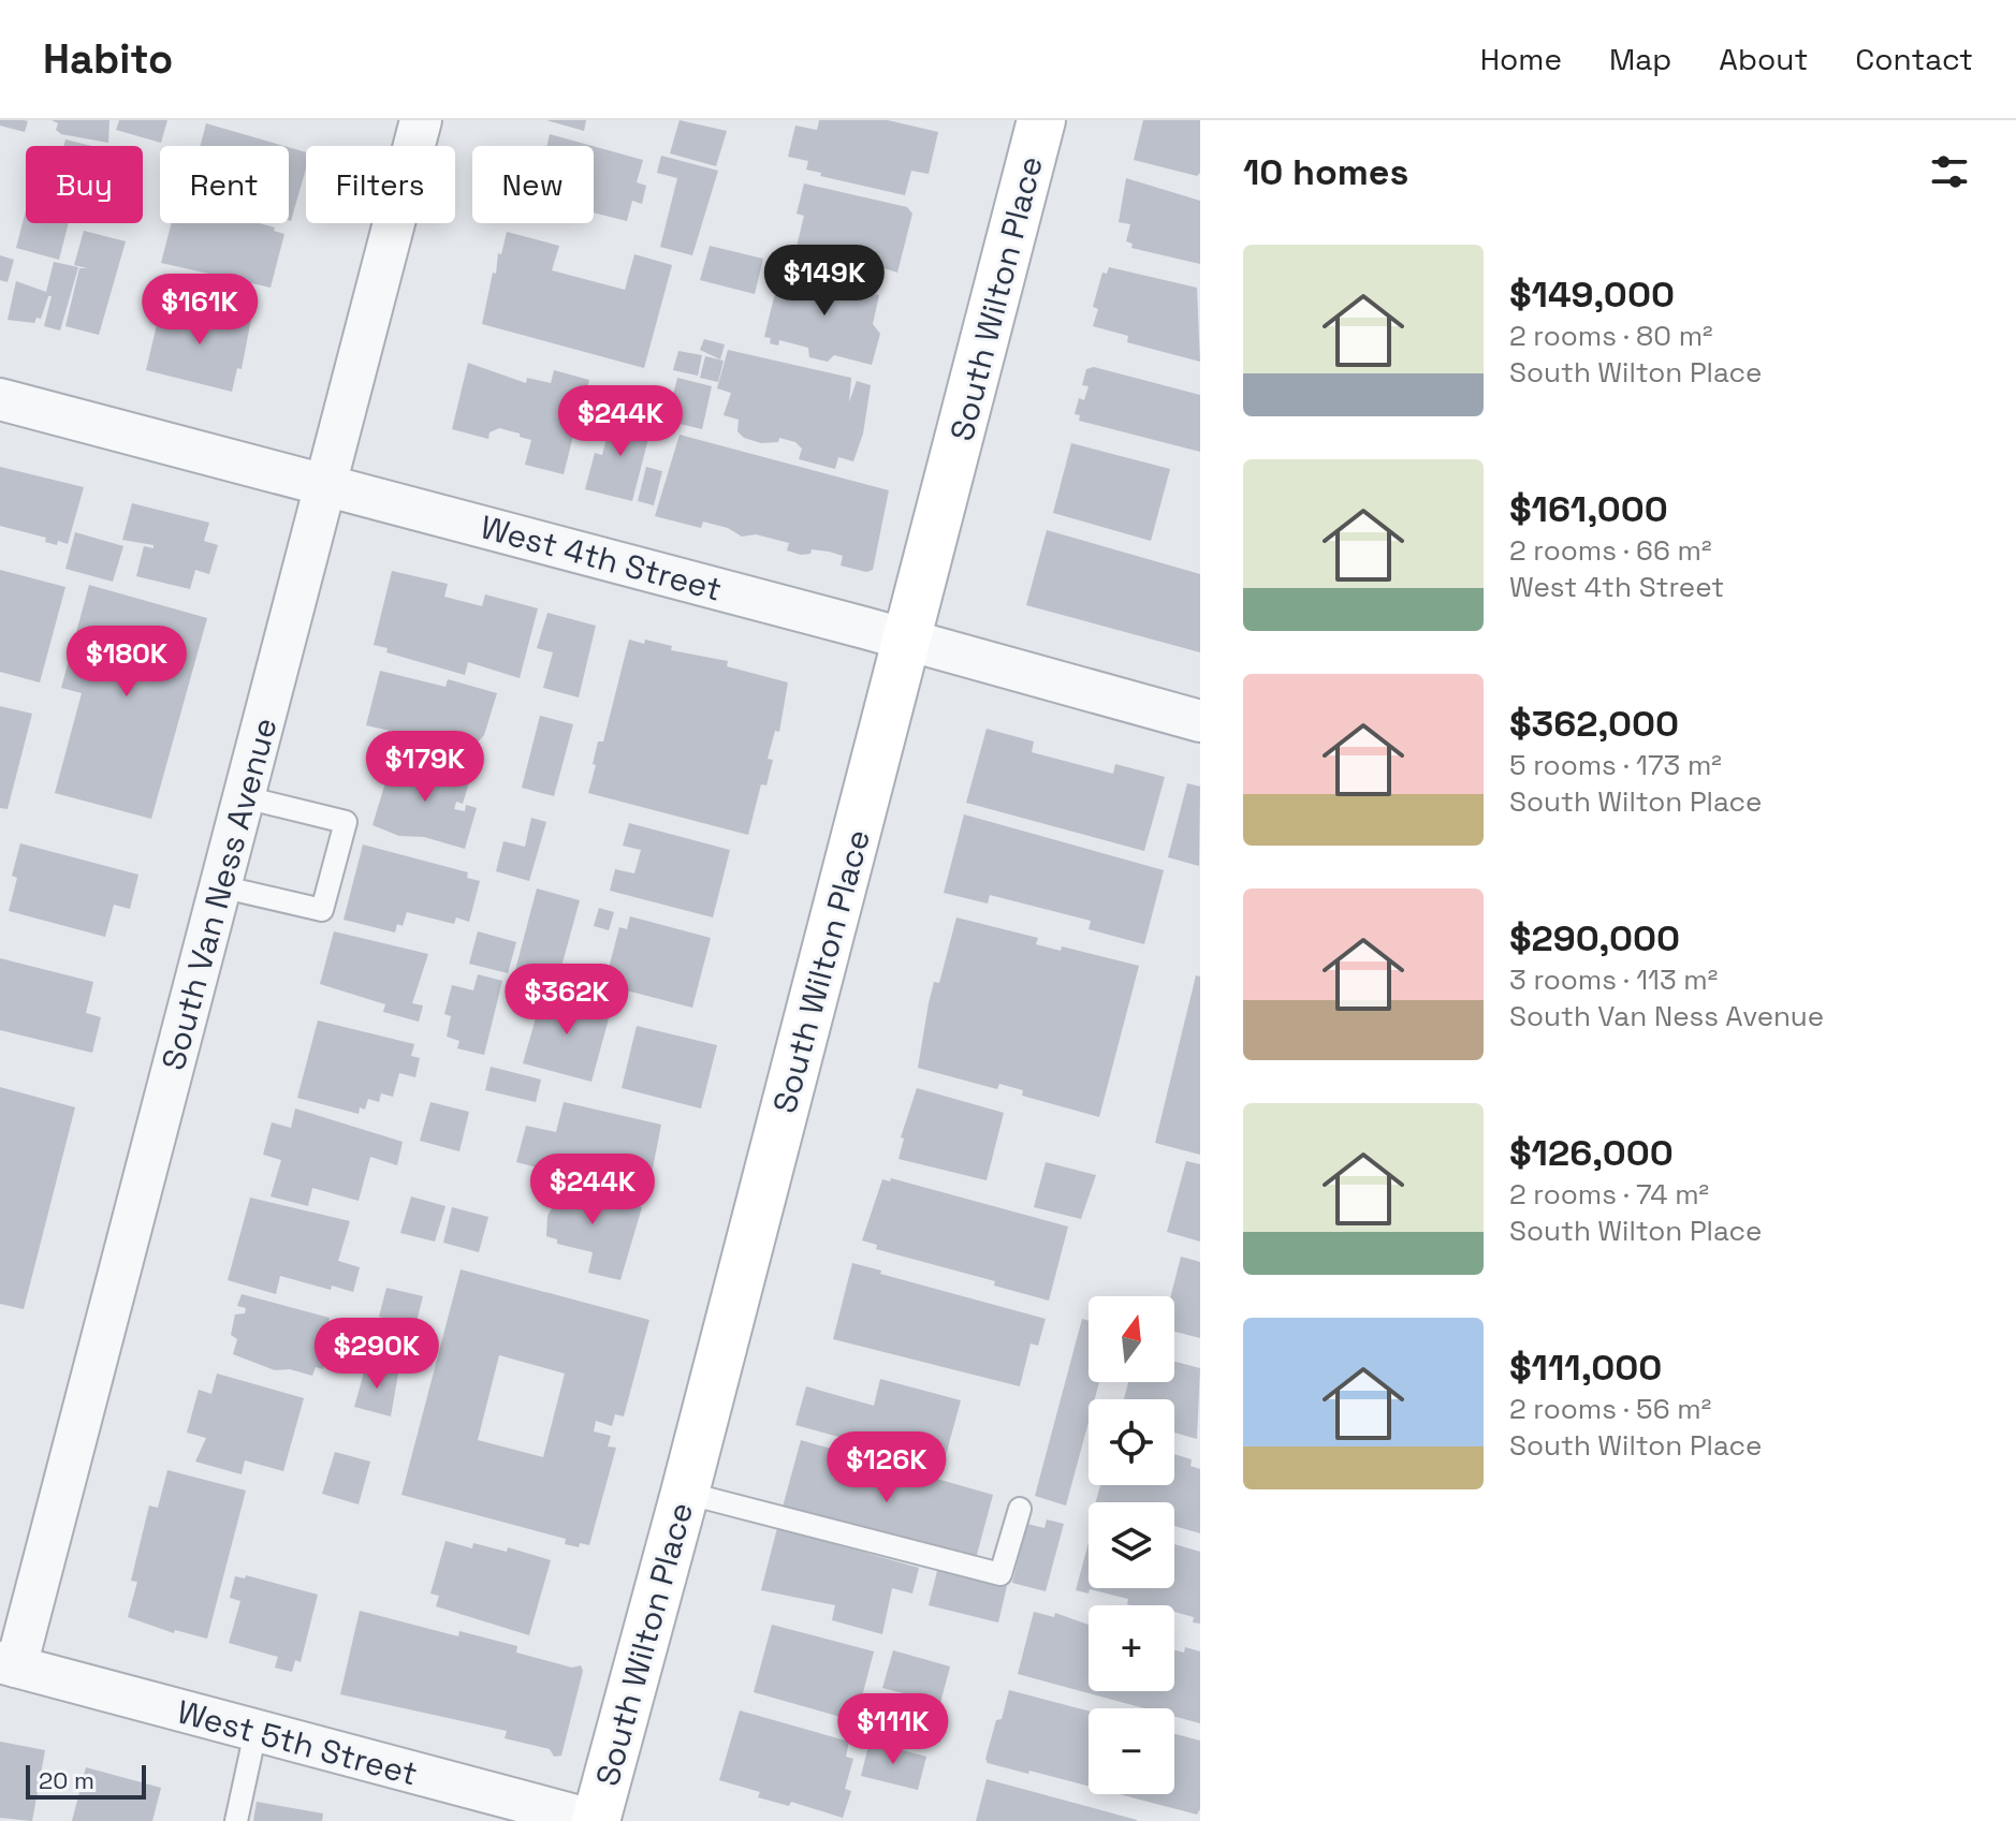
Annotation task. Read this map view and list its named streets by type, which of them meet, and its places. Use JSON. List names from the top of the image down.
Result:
{
  "streets": {
    "main road": ["South Wilton Place"],
    "street": ["West 4th Street", "South Van Ness Avenue", "West 5th Street"]
  },
  "crossings": [
    ["South Wilton Place", "West 4th Street"],
    ["South Wilton Place", "West 5th Street"],
    ["West 4th Street", "South Van Ness Avenue"],
    ["South Van Ness Avenue", "West 5th Street"]
  ],
  "scale_bar": "20 m",
  "north": "top",
  "page": {
    "header": "Habito",
    "nav": [
      "Home",
      "Map",
      "About",
      "Contact"
    ],
    "heading": "10 homes",
    "chip": [
      "Buy",
      "Rent",
      "Filters",
      "New"
    ],
    "list": [
      {
        "name": "$149,000",
        "note": "2 rooms · 80 m² · South Wilton Place"
      },
      {
        "name": "$161,000",
        "note": "2 rooms · 66 m² · West 4th Street"
      },
      {
        "name": "$362,000",
        "note": "5 rooms · 173 m² · South Wilton Place"
      },
      {
        "name": "$290,000",
        "note": "3 rooms · 113 m² · South Van Ness Avenue"
      },
      {
        "name": "$126,000",
        "note": "2 rooms · 74 m² · South Wilton Place"
      },
      {
        "name": "$111,000",
        "note": "2 rooms · 56 m² · South Wilton Place"
      }
    ],
    "price": [
      "$149K",
      "$161K",
      "$244K",
      "$180K",
      "$179K",
      "$362K",
      "$244K",
      "$290K",
      "$126K",
      "$111K"
    ],
    "map_buttons": ["+", "−"],
    "scale": "20 m"
  }
}
